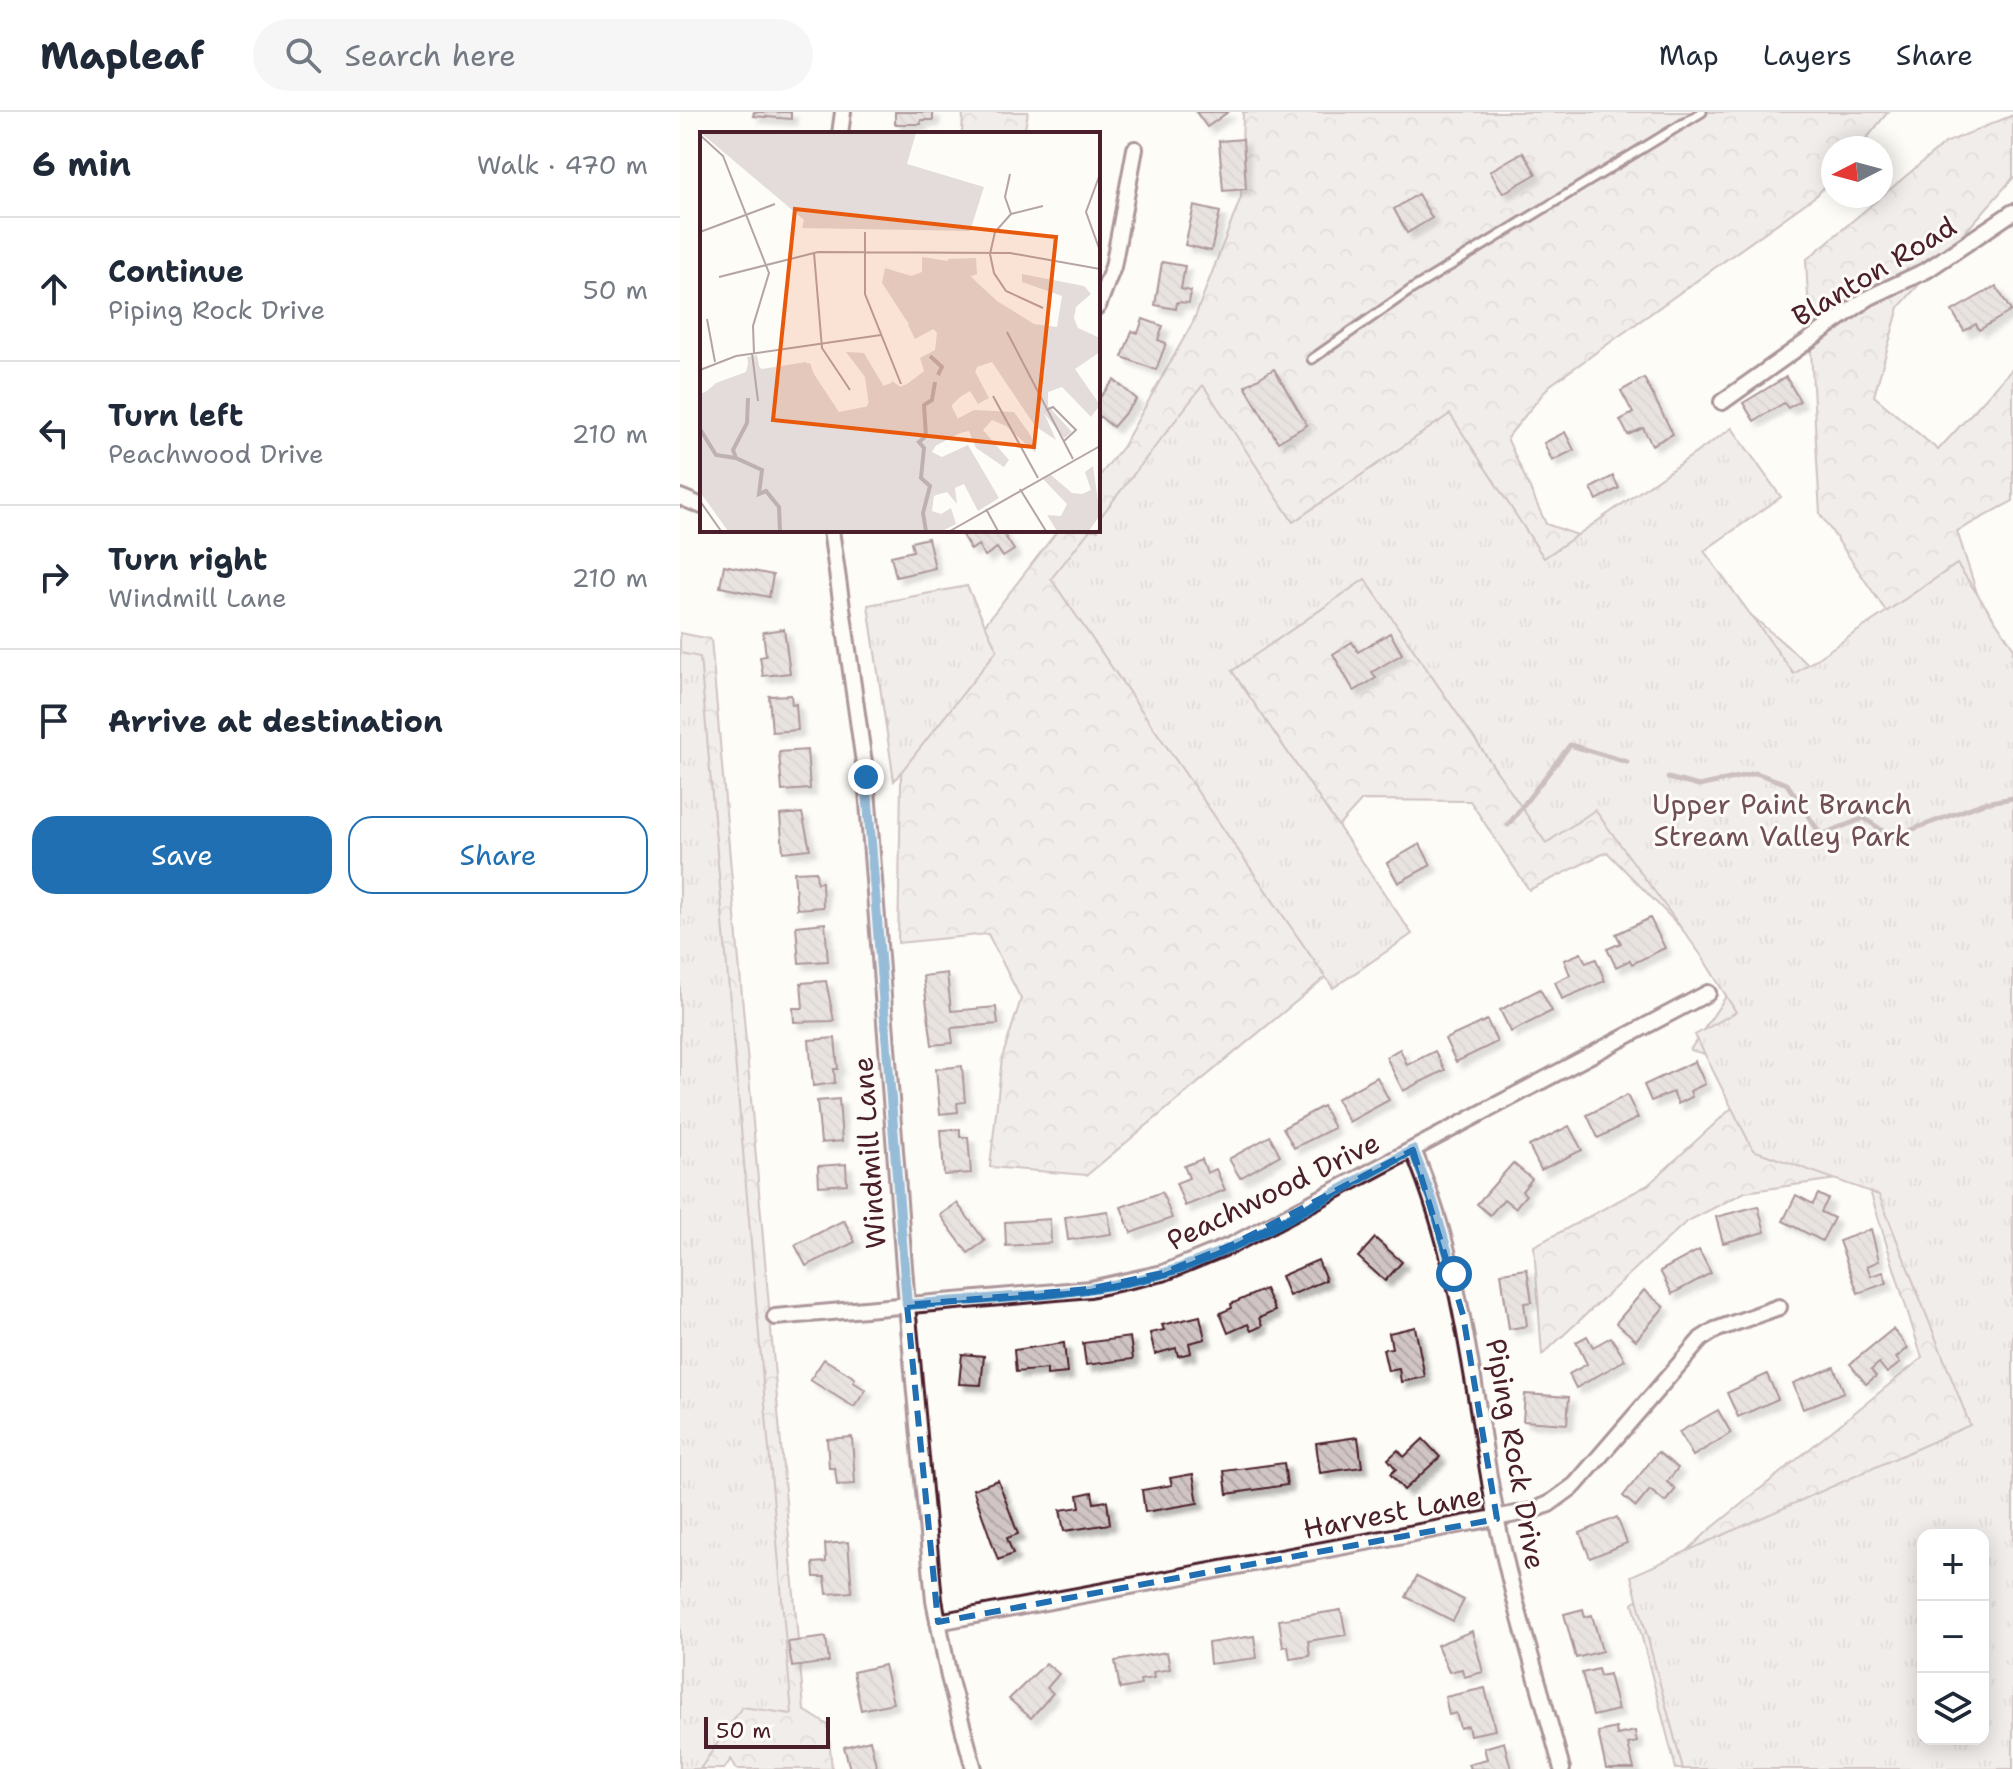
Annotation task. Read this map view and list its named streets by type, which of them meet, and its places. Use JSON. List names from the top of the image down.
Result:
{
  "streets": {
    "street": [
      "Blanton Road",
      "Windmill Lane",
      "Peachwood Drive",
      "Piping Rock Drive",
      "Harvest Lane"
    ]
  },
  "crossings": [
    ["Windmill Lane", "Peachwood Drive"],
    ["Windmill Lane", "Harvest Lane"],
    ["Peachwood Drive", "Piping Rock Drive"],
    ["Piping Rock Drive", "Harvest Lane"]
  ],
  "parks": ["Upper Paint Branch Stream Valley Park"],
  "scale_bar": "50 m",
  "north": "left",
  "page": {
    "header": "Mapleaf",
    "search": "Search here",
    "nav": ["Map", "Layers", "Share"],
    "heading": ["6 min", "Walk · 470 m"],
    "list": [
      ["Continue", "Piping Rock Drive", "50 m"],
      ["Turn left", "Peachwood Drive", "210 m"],
      ["Turn right", "Windmill Lane", "210 m"],
      "Arrive at destination"
    ],
    "buttons": ["Save", "Share"],
    "map_buttons": ["+", "−"],
    "scale": "50 m"
  }
}
